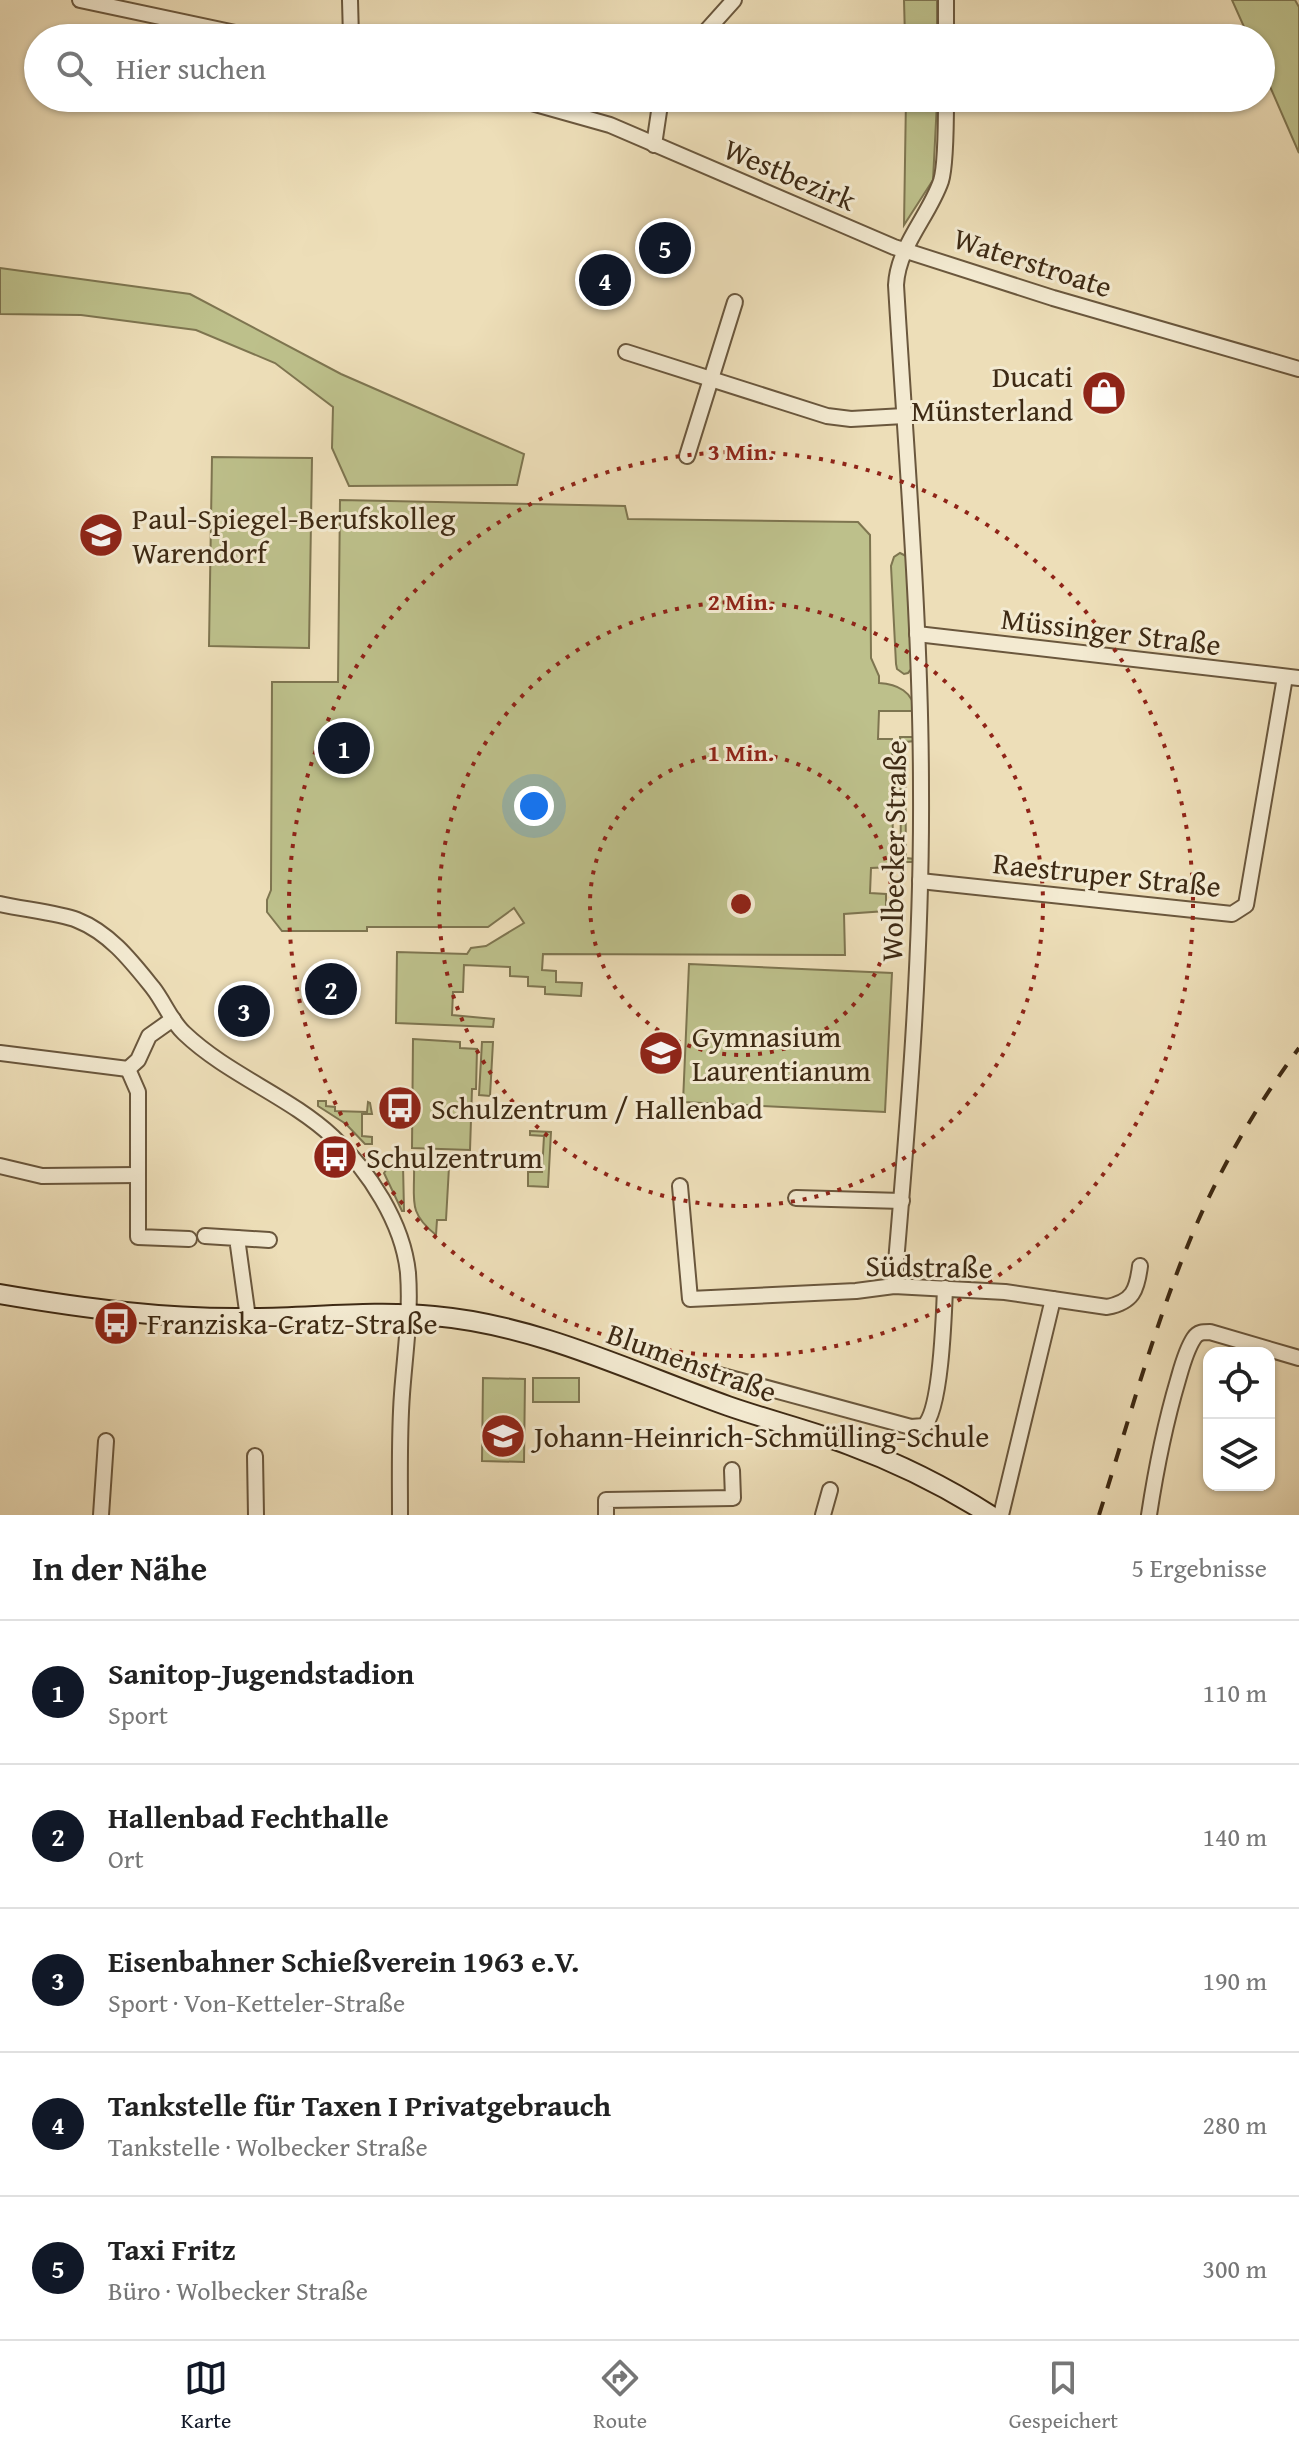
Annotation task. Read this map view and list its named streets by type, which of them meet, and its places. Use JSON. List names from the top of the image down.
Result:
{
  "streets": {
    "street": [
      "Westbezirk",
      "Waterstroate",
      "Müssinger Straße",
      "Wolbecker Straße",
      "Raestruper Straße",
      "Südstraße",
      "Blumenstraße"
    ]
  },
  "crossings": [
    ["Westbezirk", "Waterstroate"],
    ["Westbezirk", "Wolbecker Straße"],
    ["Waterstroate", "Wolbecker Straße"],
    ["Müssinger Straße", "Wolbecker Straße"],
    ["Müssinger Straße", "Raestruper Straße"],
    ["Wolbecker Straße", "Raestruper Straße"],
    ["Wolbecker Straße", "Südstraße"]
  ],
  "places": {
    "shop": ["Ducati Münsterland"],
    "school or university": ["Paul-Spiegel-Berufskolleg Warendorf", "Gymnasium Laurentianum", "Johann-Heinrich-Schmülling-Schule"],
    "bus stop": ["Schulzentrum / Hallenbad", "Schulzentrum", "Franziska-Cratz-Straße"]
  },
  "page": {
    "search": "Hier suchen",
    "pins": [
      "5",
      "4",
      "1",
      "2",
      "3"
    ],
    "heading": ["In der Nähe", "5 Ergebnisse"],
    "list": [
      {
        "mark": "1",
        "name": "Sanitop-Jugendstadion",
        "note": "Sport",
        "value": "110 m"
      },
      {
        "mark": "2",
        "name": "Hallenbad Fechthalle",
        "note": "Ort",
        "value": "140 m"
      },
      {
        "mark": "3",
        "name": "Eisenbahner Schießverein 1963 e.V.",
        "note": "Sport · Von-Ketteler-Straße",
        "value": "190 m"
      },
      {
        "mark": "4",
        "name": "Tankstelle für Taxen I Privatgebrauch",
        "note": "Tankstelle · Wolbecker Straße",
        "value": "280 m"
      },
      {
        "mark": "5",
        "name": "Taxi Fritz",
        "note": "Büro · Wolbecker Straße",
        "value": "300 m"
      }
    ],
    "nav": ["Karte", "Route", "Gespeichert"]
  },
  "rings": ["3 Min.", "2 Min.", "1 Min."]
}
